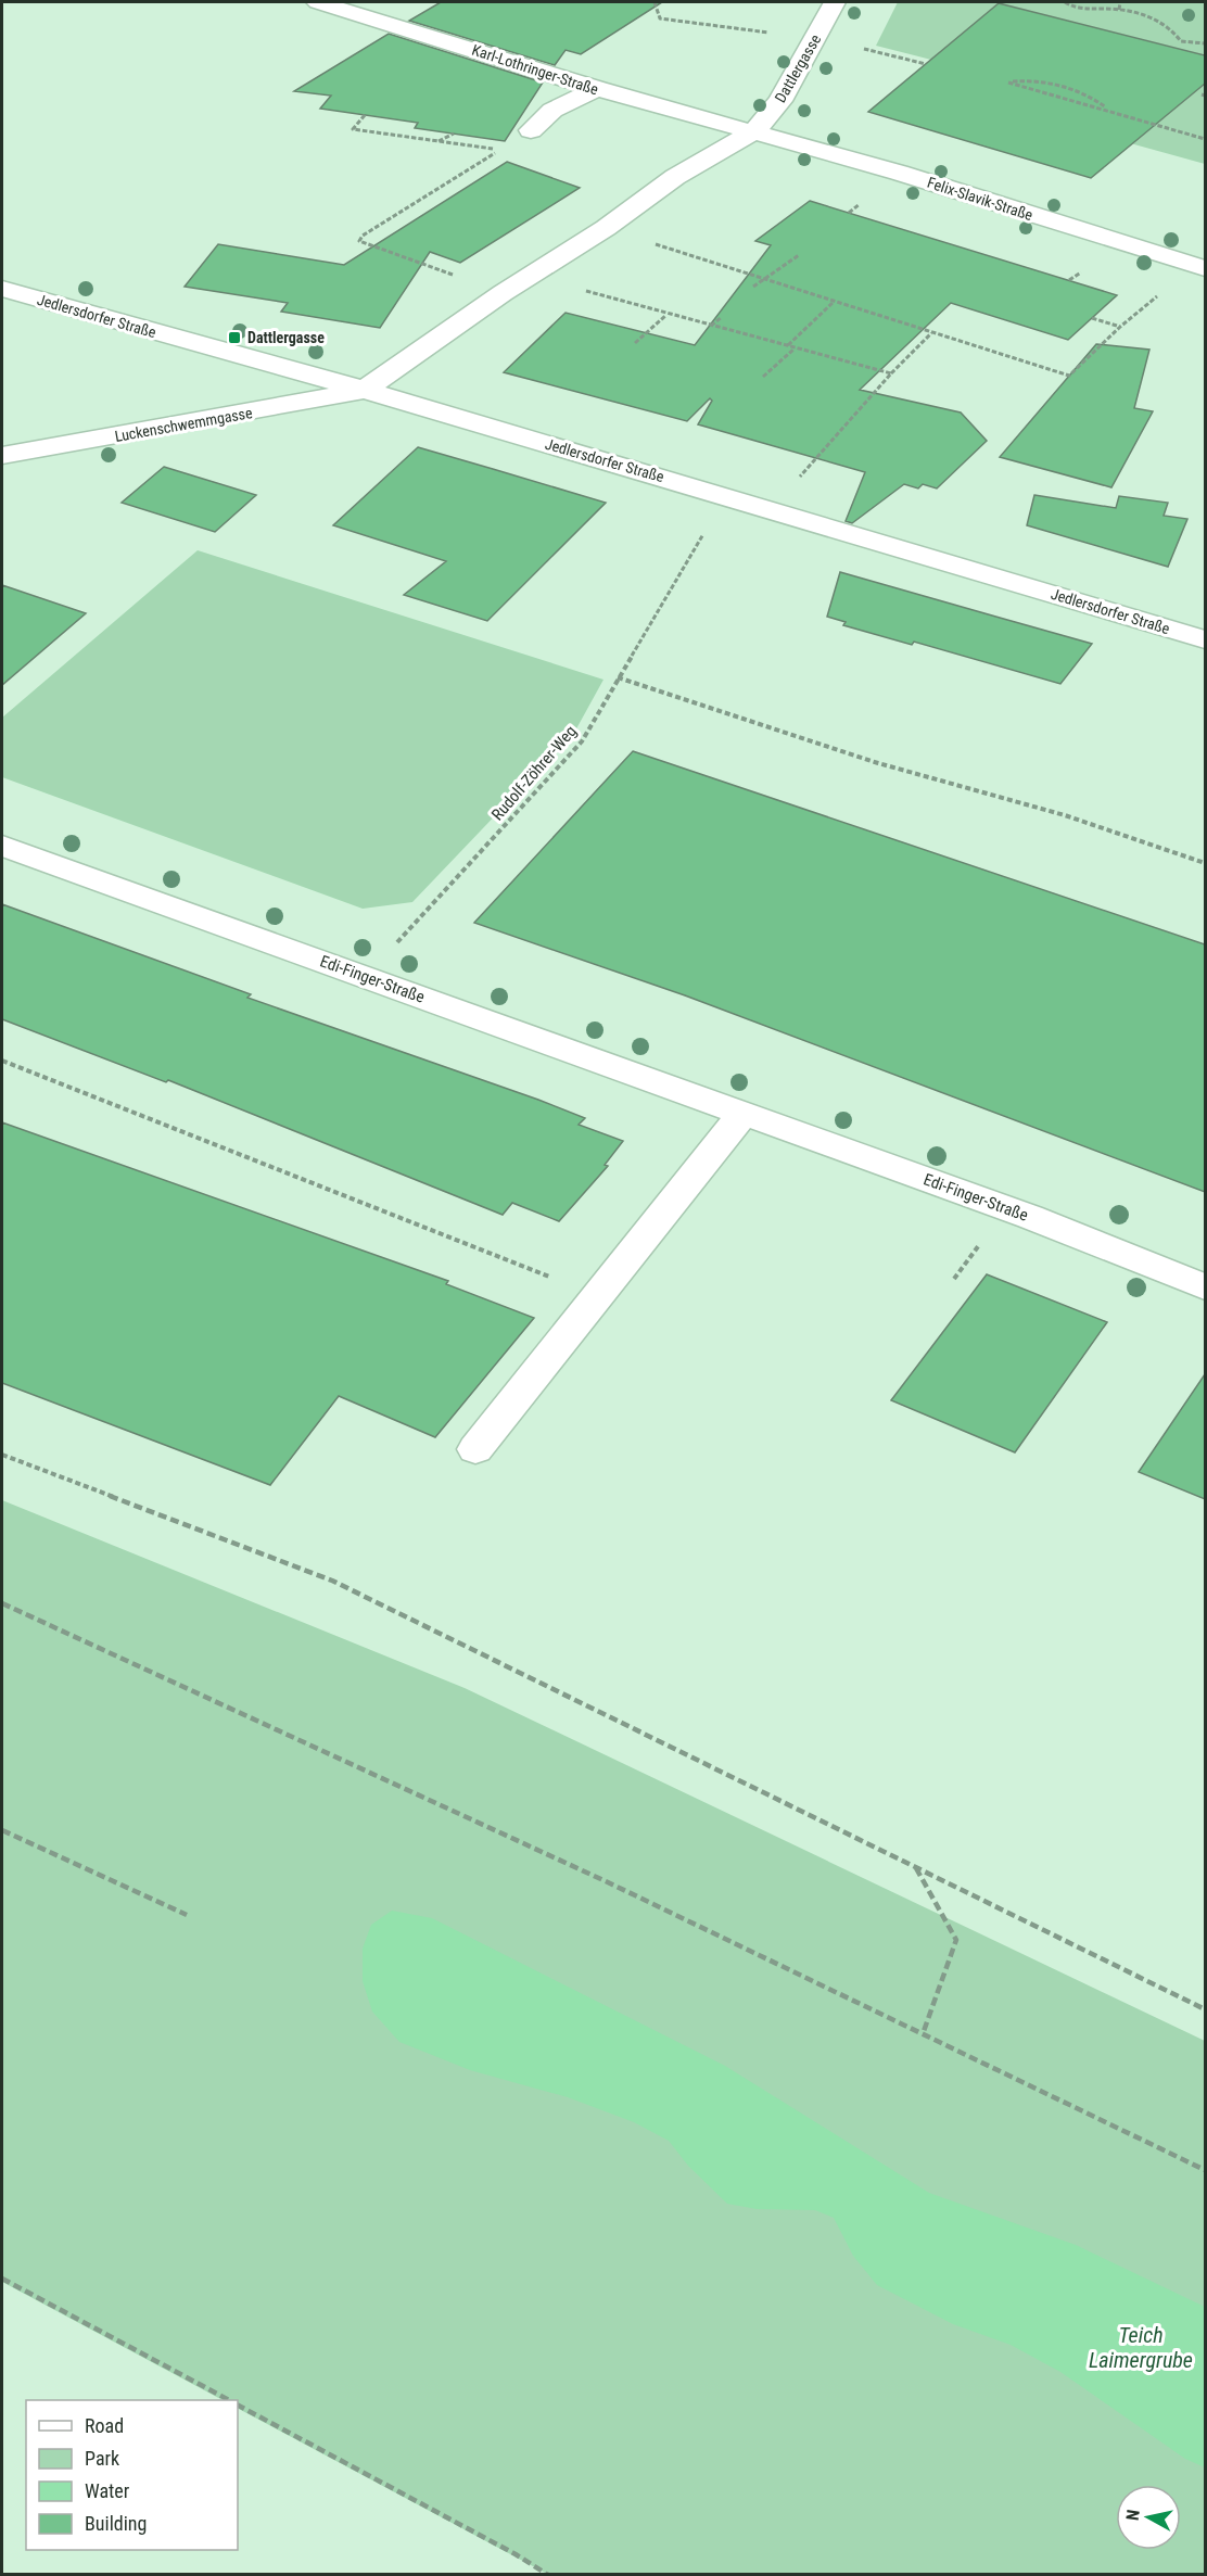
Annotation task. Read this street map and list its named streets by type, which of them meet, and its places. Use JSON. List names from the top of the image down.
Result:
{
  "streets": {
    "street": [
      "Dattlergasse",
      "Karl-Lothringer-Straße",
      "Felix-Slavik-Straße",
      "Jedlersdorfer Straße",
      "Luckenschwemmgasse",
      "Edi-Finger-Straße"
    ],
    "path": ["Rudolf-Zöhrer-Weg"]
  },
  "crossings": [
    ["Dattlergasse", "Karl-Lothringer-Straße"],
    ["Dattlergasse", "Felix-Slavik-Straße"],
    ["Dattlergasse", "Jedlersdorfer Straße"],
    ["Dattlergasse", "Luckenschwemmgasse"],
    ["Karl-Lothringer-Straße", "Felix-Slavik-Straße"],
    ["Jedlersdorfer Straße", "Luckenschwemmgasse"],
    ["Jedlersdorfer Straße", "Rudolf-Zöhrer-Weg"],
    ["Rudolf-Zöhrer-Weg", "Edi-Finger-Straße"]
  ],
  "water": ["Teich Laimergrube"],
  "places": {
    "transit": ["Dattlergasse"]
  },
  "legend": [
    "Road",
    "Park",
    "Water",
    "Building"
  ],
  "north": "left"
}
